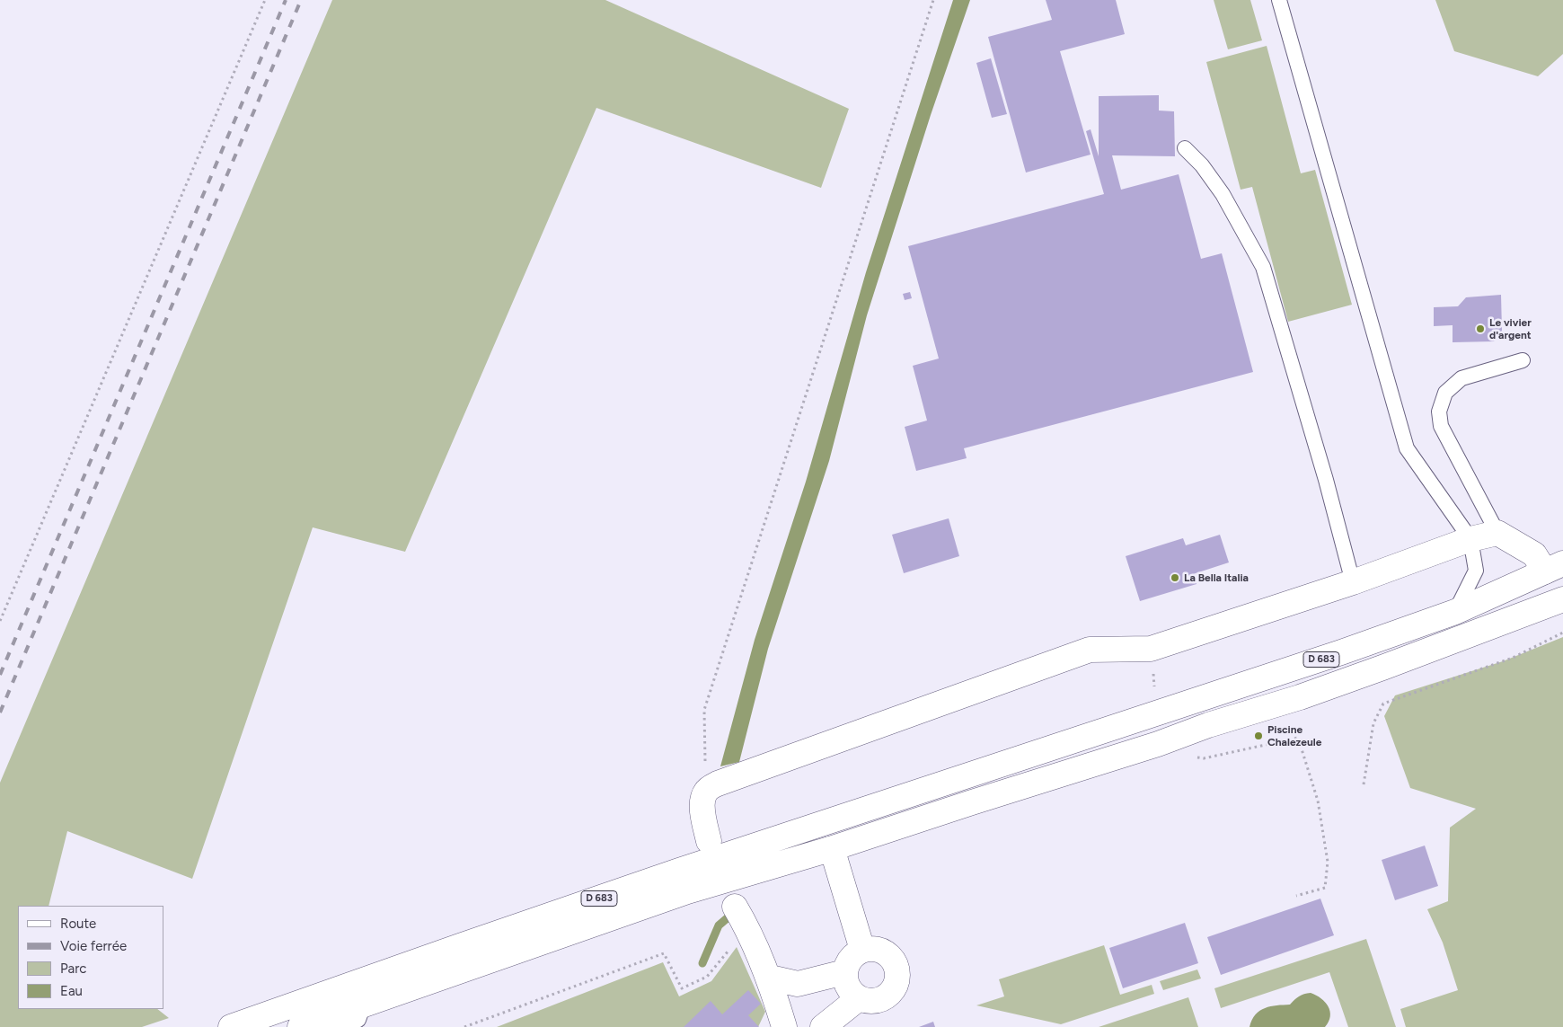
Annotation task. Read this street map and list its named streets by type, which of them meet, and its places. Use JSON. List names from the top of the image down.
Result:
{
  "streets": {
    "main road": ["D 683"]
  },
  "places": ["Le vivier d'argent", "La Bella Italia", "Piscine Chalezeule"],
  "legend": [
    "Route",
    "Voie ferrée",
    "Parc",
    "Eau"
  ]
}
